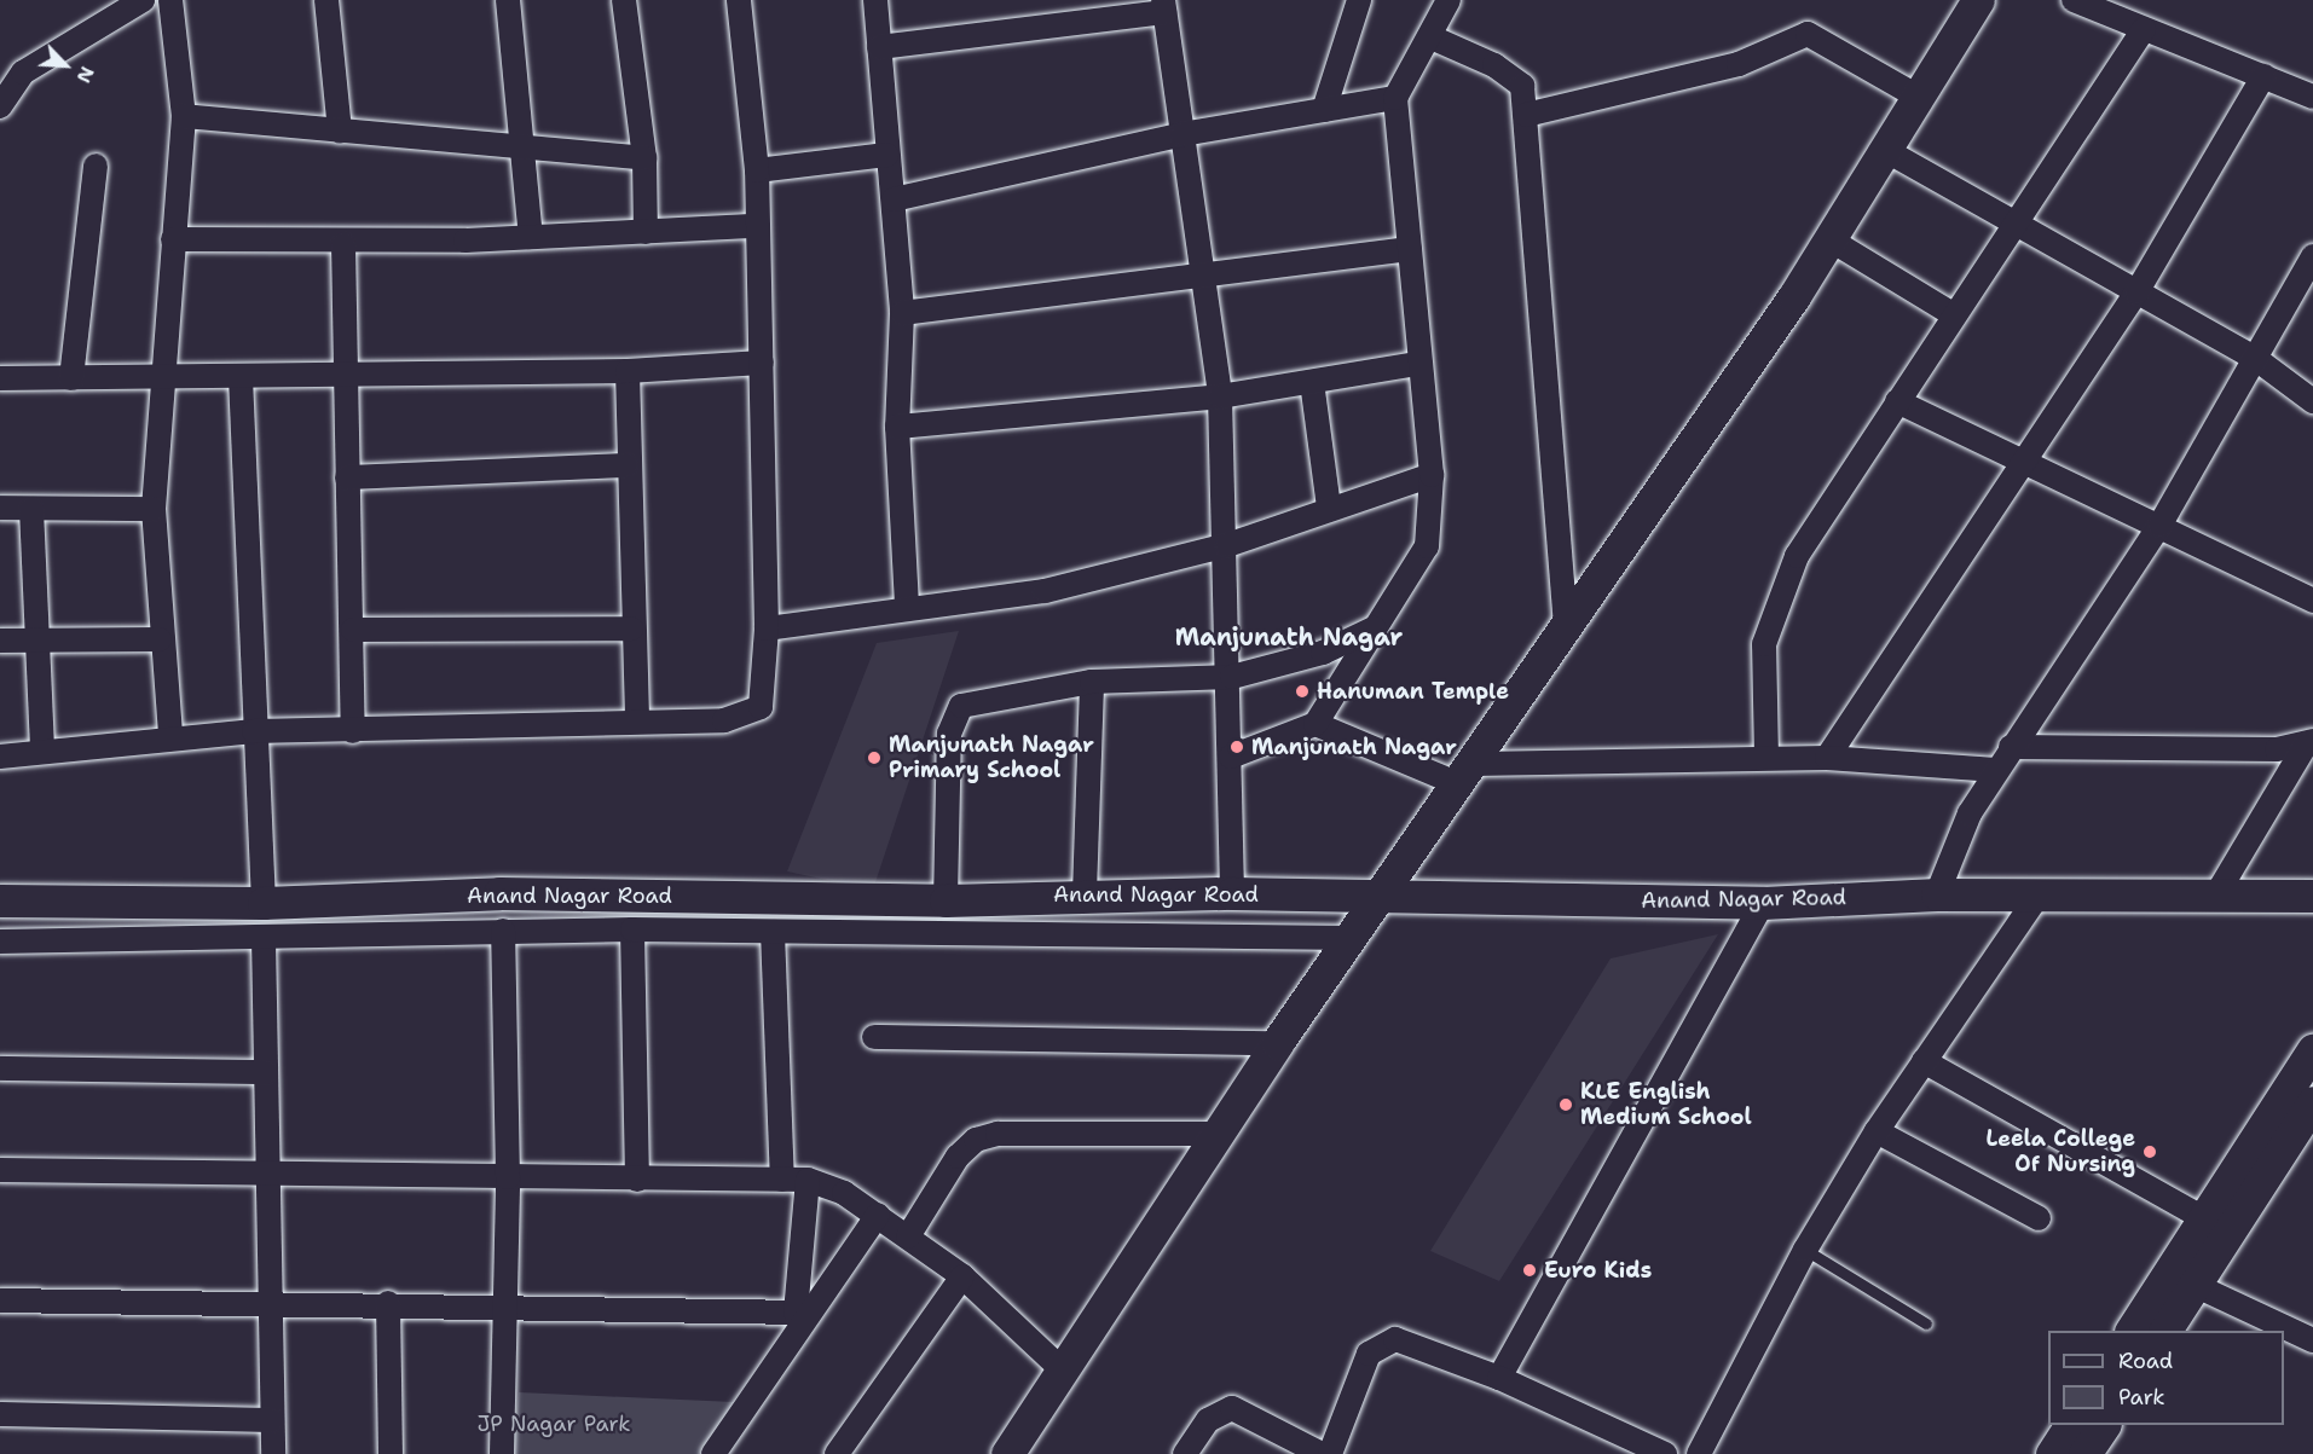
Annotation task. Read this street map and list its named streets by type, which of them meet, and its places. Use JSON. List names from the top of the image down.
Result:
{
  "streets": {
    "street": ["Anand Nagar Road"]
  },
  "districts": ["Manjunath Nagar"],
  "parks": ["JP Nagar Park"],
  "places": [
    "Hanuman Temple",
    "Manjunath Nagar",
    "Manjunath Nagar Primary School",
    "KLE English Medium School",
    "Leela College Of Nursing",
    "Euro Kids"
  ],
  "legend": ["Road", "Park"],
  "north": "bottom right"
}
